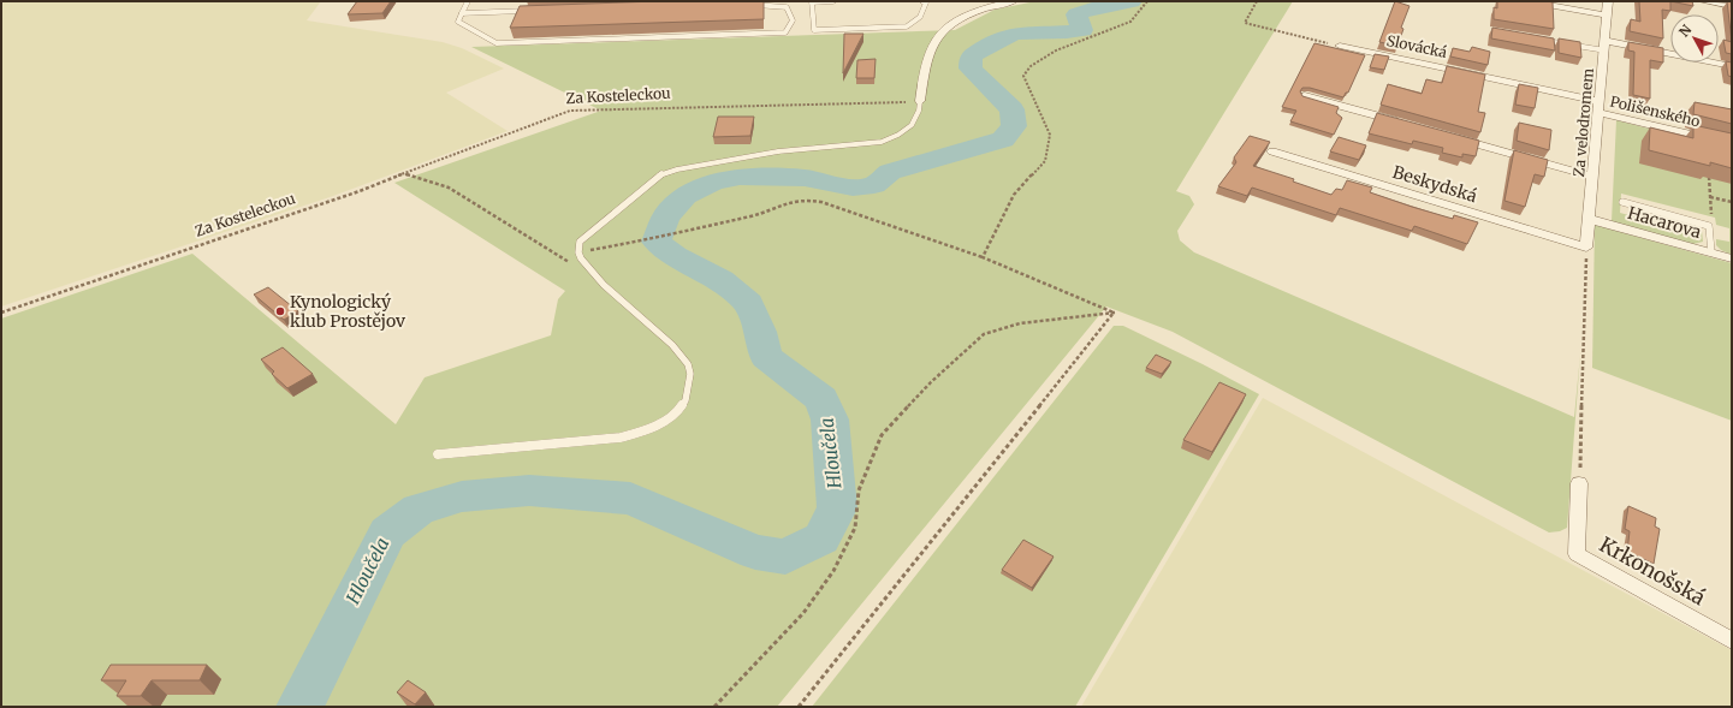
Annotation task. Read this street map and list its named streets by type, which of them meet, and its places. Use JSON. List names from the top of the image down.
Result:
{
  "streets": {
    "street": [
      "Slovácká",
      "Polišenského",
      "Za velodromem",
      "Beskydská",
      "Hacarova",
      "Krkonošská"
    ],
    "path": ["Za Kosteleckou"]
  },
  "crossings": [
    ["Slovácká", "Polišenského"],
    ["Slovácká", "Za velodromem"],
    ["Polišenského", "Za velodromem"],
    ["Za velodromem", "Beskydská"],
    ["Za velodromem", "Hacarova"]
  ],
  "water": ["Hloučela"],
  "places": ["Kynologický klub Prostějov"],
  "north": "top left"
}
